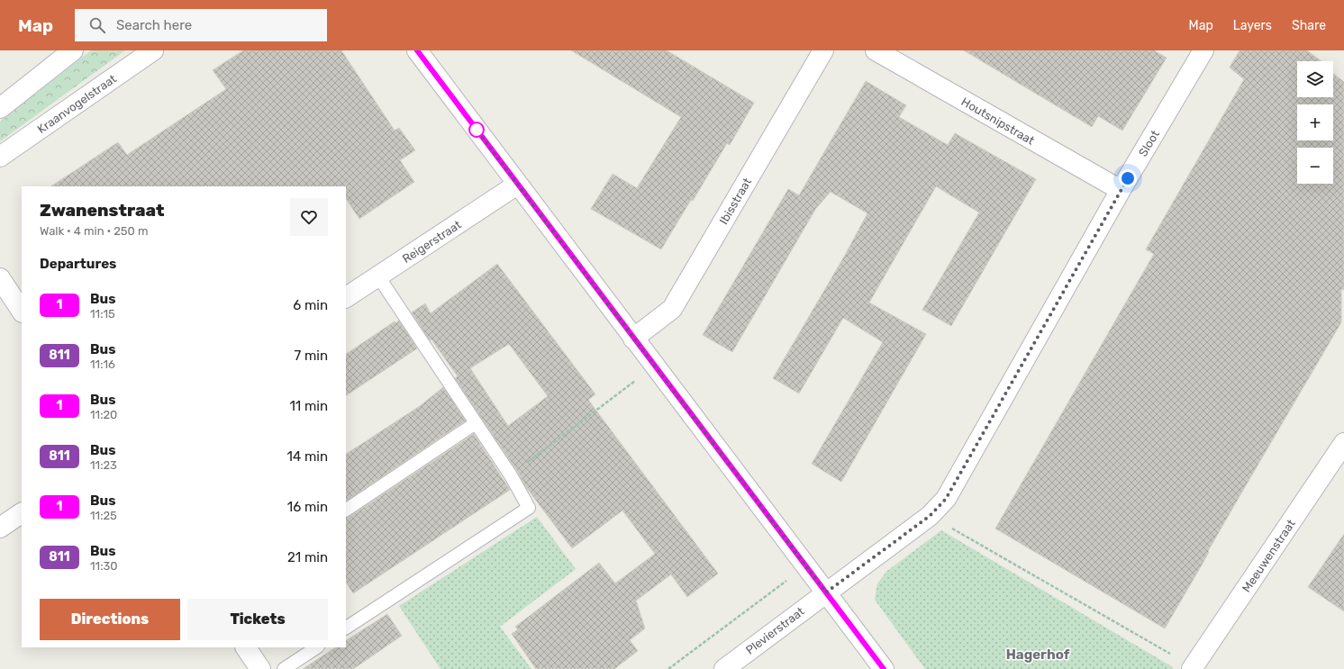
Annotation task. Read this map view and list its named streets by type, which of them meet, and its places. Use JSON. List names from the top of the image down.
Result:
{
  "streets": {
    "street": [
      "Kraanvogelstraat",
      "Houtsnipstraat",
      "Sloot",
      "Ibisstraat",
      "Reigerstraat",
      "Meeuwenstraat",
      "Plevierstraat"
    ]
  },
  "crossings": [
    ["Houtsnipstraat", "Sloot"],
    ["Sloot", "Plevierstraat"]
  ],
  "districts": ["Hagerhof"],
  "lines": ["bus line 1"],
  "page": {
    "header": "Map",
    "search": "Search here",
    "nav": ["Map", "Layers", "Share"],
    "map_buttons": ["+", "−"],
    "heading": [
      ["Zwanenstraat", "Walk · 4 min · 250 m"],
      "Departures"
    ],
    "list": [
      {
        "mark": "1",
        "name": "Bus",
        "note": "11:15",
        "value": "6 min"
      },
      {
        "mark": "811",
        "name": "Bus",
        "note": "11:16",
        "value": "7 min"
      },
      {
        "mark": "1",
        "name": "Bus",
        "note": "11:20",
        "value": "11 min"
      },
      {
        "mark": "811",
        "name": "Bus",
        "note": "11:23",
        "value": "14 min"
      },
      {
        "mark": "1",
        "name": "Bus",
        "note": "11:25",
        "value": "16 min"
      },
      {
        "mark": "811",
        "name": "Bus",
        "note": "11:30",
        "value": "21 min"
      }
    ],
    "buttons": ["Directions", "Tickets"]
  }
}
